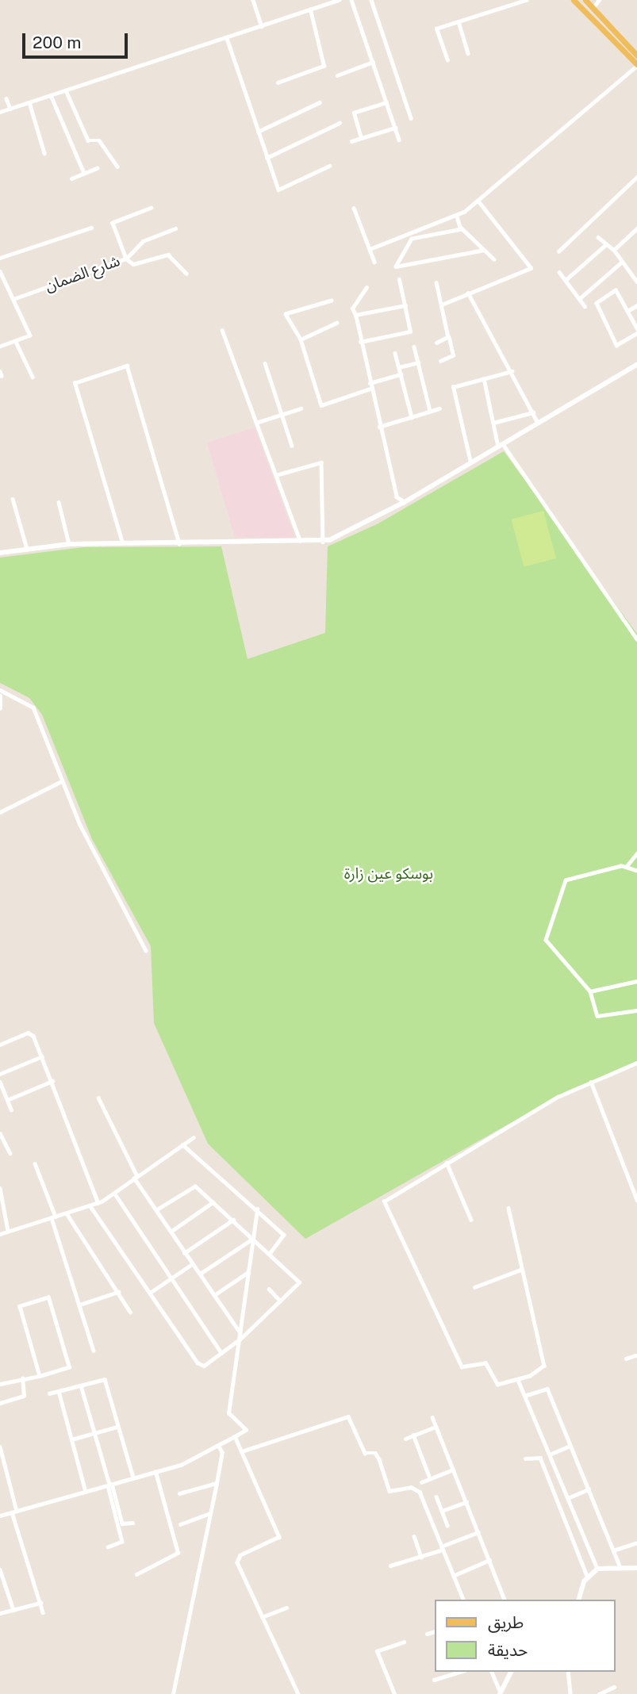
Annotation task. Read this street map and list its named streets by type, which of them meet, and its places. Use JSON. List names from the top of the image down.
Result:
{
  "streets": {
    "street": ["شارع الضمان"]
  },
  "parks": ["بوسكو عين زارة"],
  "legend": ["طريق", "حديقة"],
  "scale_bar": "200 m"
}
